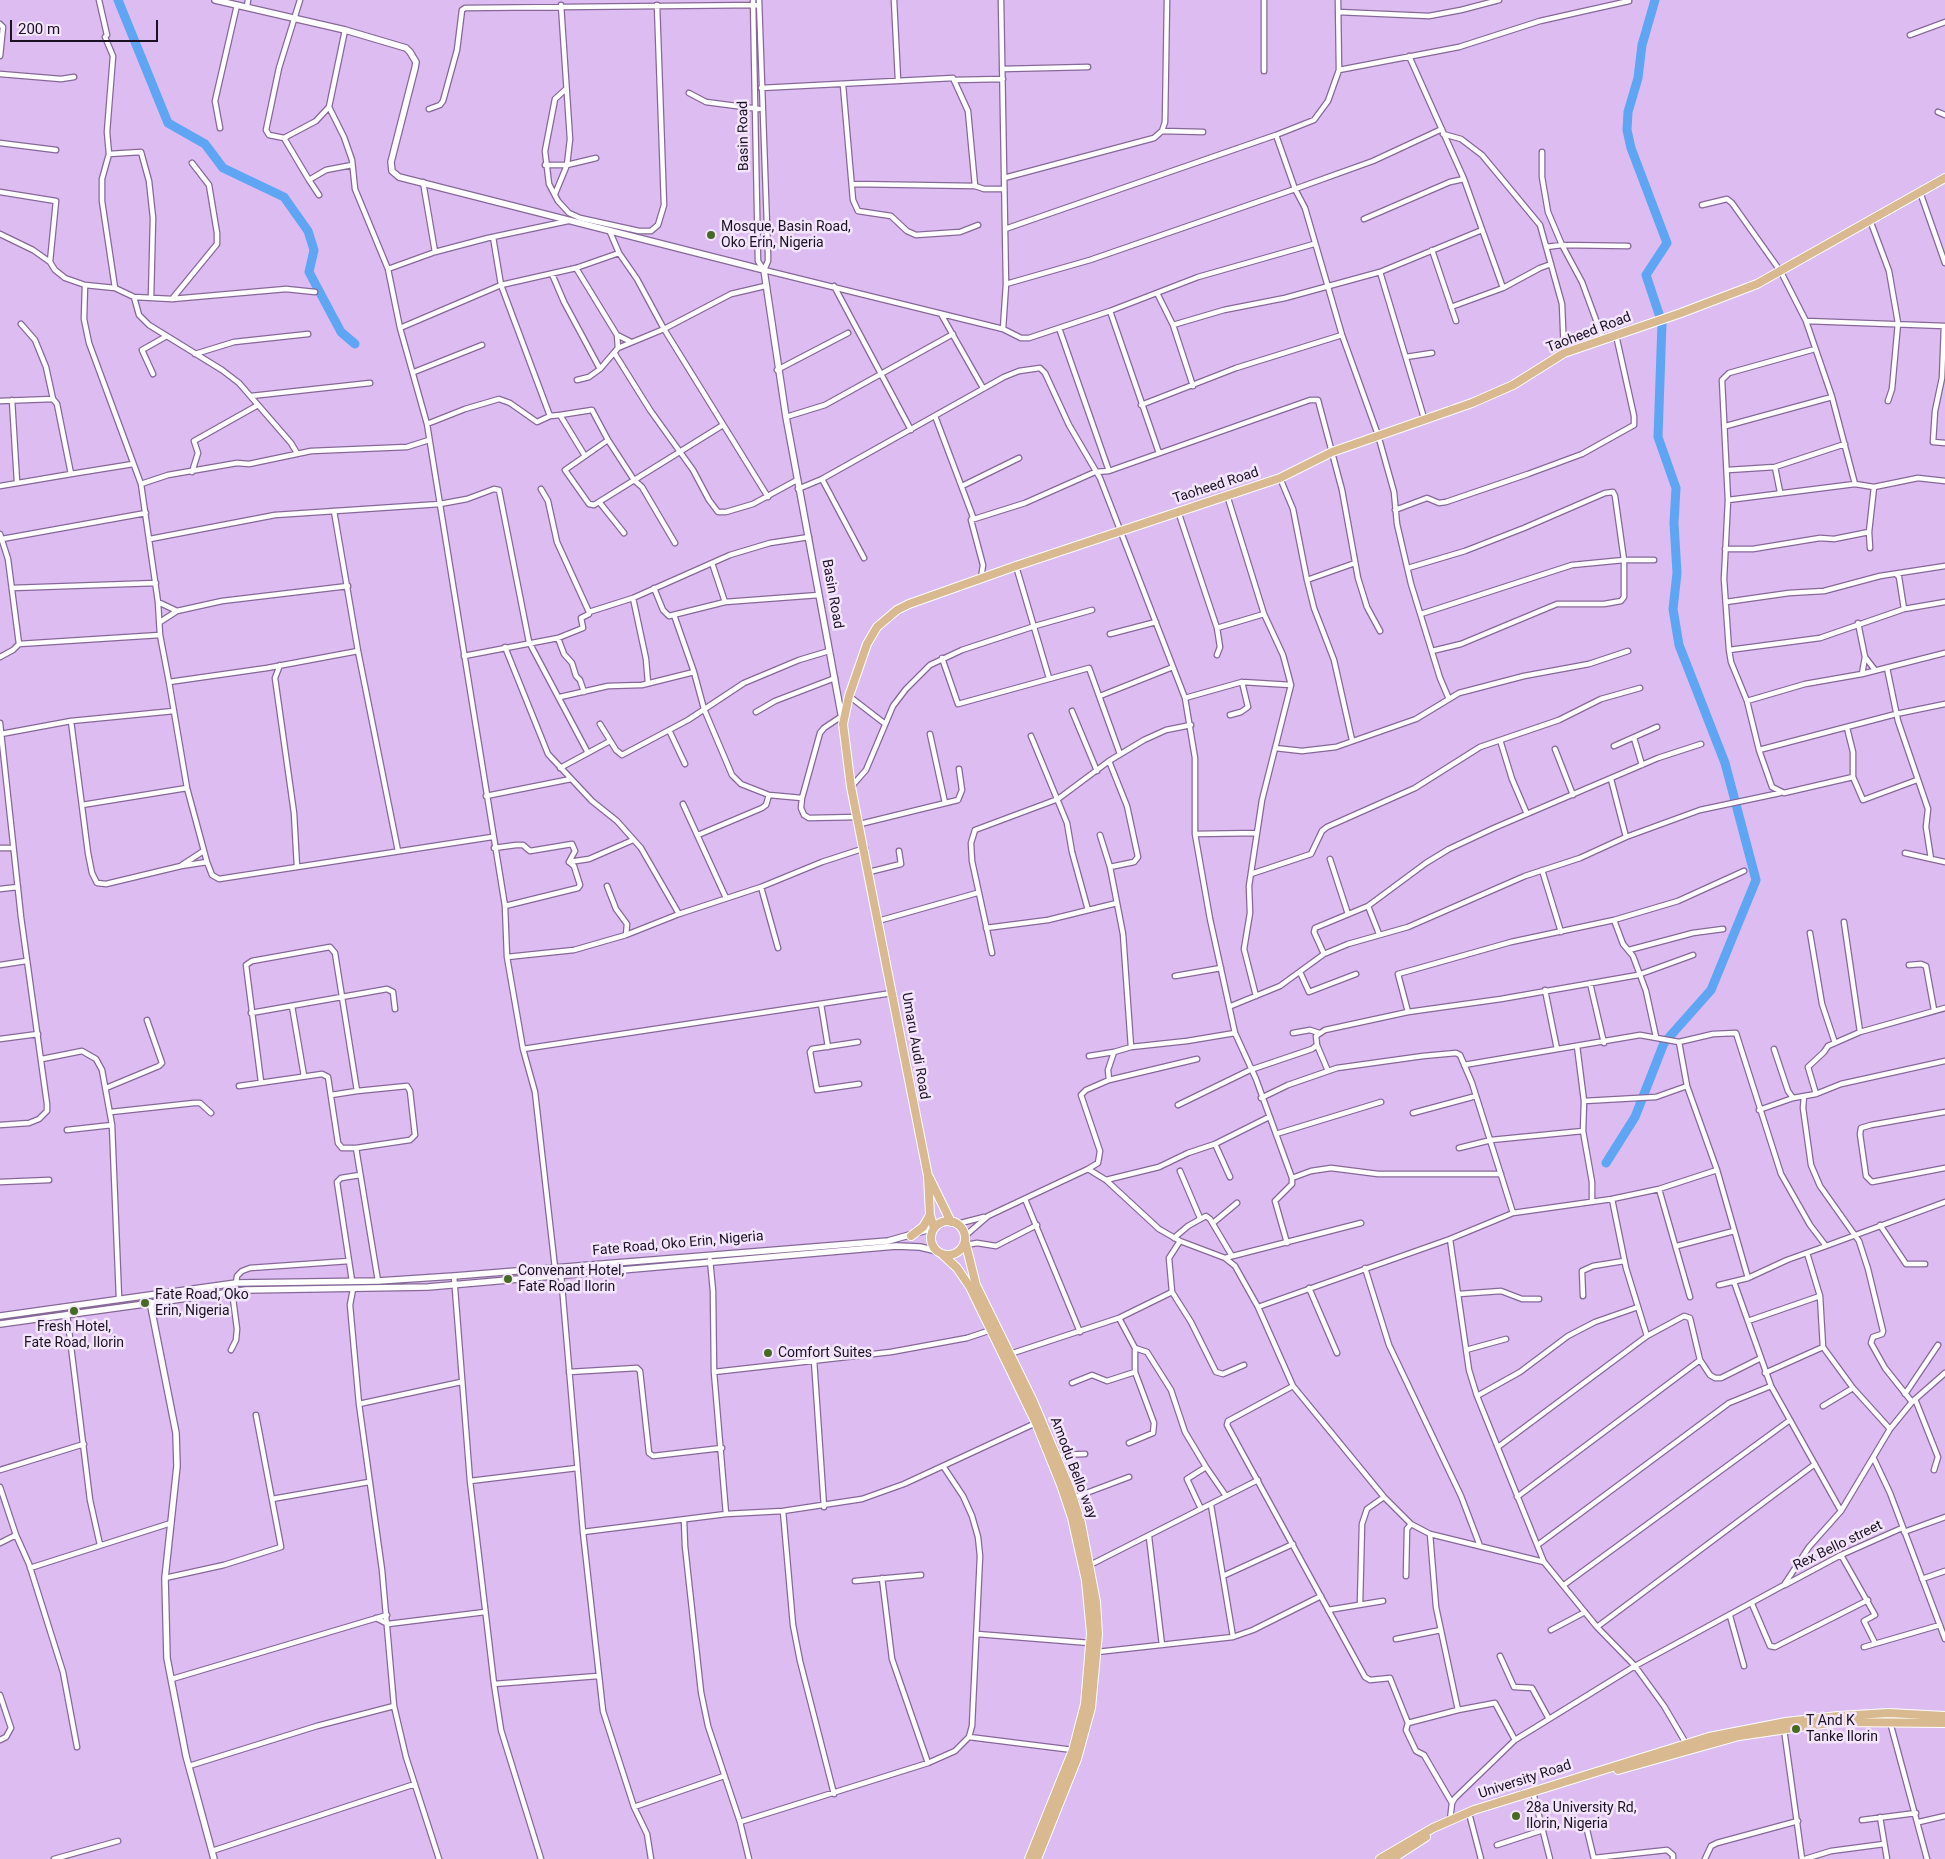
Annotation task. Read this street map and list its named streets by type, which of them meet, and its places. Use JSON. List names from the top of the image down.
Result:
{
  "streets": {
    "main road": [
      "Basin Road",
      "Taoheed Road",
      "Umaru Audi Road",
      "Amodu Bello way",
      "University Road"
    ],
    "street": ["Fate Road, Oko Erin, Nigeria", "Rex Bello street"]
  },
  "crossings": [
    ["Basin Road", "Taoheed Road"],
    ["Basin Road", "Umaru Audi Road"],
    ["Fate Road, Oko Erin, Nigeria", "Amodu Bello way"]
  ],
  "places": [
    "Mosque, Basin Road, Oko Erin, Nigeria",
    "Convenant Hotel, Fate Road Ilorin",
    "Fate Road, Oko Erin, Nigeria",
    "Fresh Hotel, Fate Road, Ilorin",
    "Comfort Suites",
    "T And K Tanke Ilorin",
    "28a University Rd, Ilorin, Nigeria"
  ],
  "scale_bar": "200 m"
}
